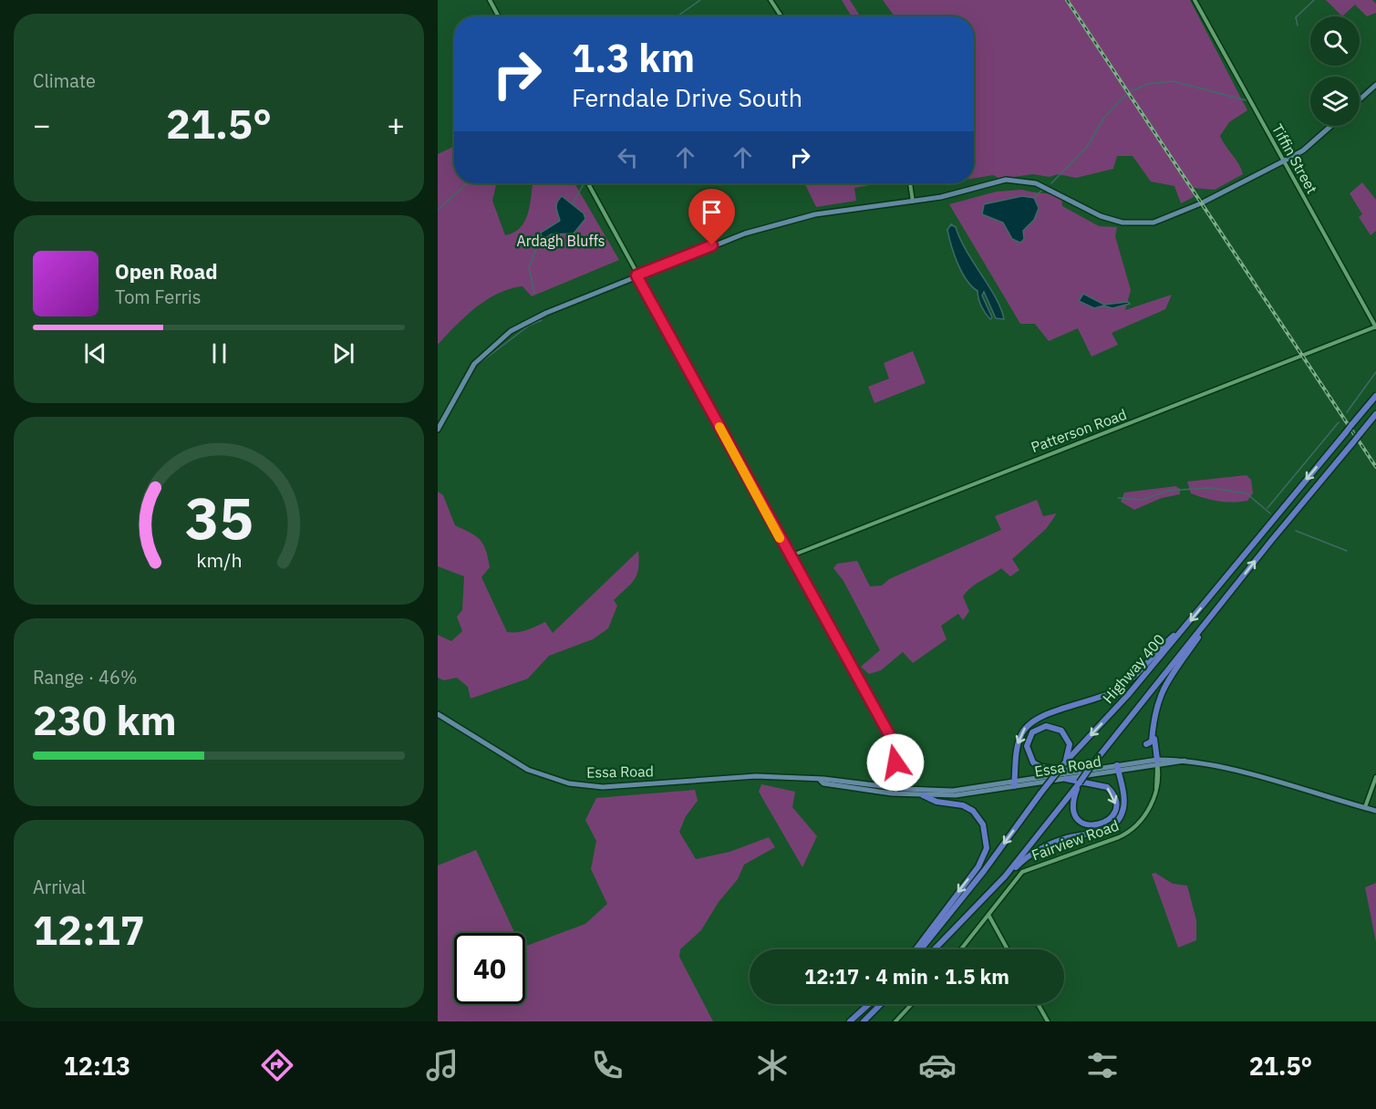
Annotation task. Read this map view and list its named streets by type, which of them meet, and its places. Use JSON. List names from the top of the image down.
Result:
{
  "streets": {
    "highway": ["Highway 400"],
    "main road": ["Essa Road"],
    "street": ["Tiffin Street", "Patterson Road", "Fairview Road"]
  },
  "crossings": [
    ["Tiffin Street", "Patterson Road"],
    ["Essa Road", "Fairview Road"]
  ],
  "parks": ["Ardagh Bluffs"],
  "page": {
    "tile": [
      "Climate",
      ["Range · 46%", "230 km"],
      ["Arrival", "12:17"]
    ],
    "turn": ["1.3 km", "Ferndale Drive South"],
    "heat": ["−", "21.5°", "+"],
    "song": ["Open Road", "Tom Ferris"],
    "limit": "40",
    "trip": "12:17 · 4 min · 1.5 km",
    "tabs": ["12:13", "21.5°"],
    "gauge": ["35", "km/h"]
  }
}
